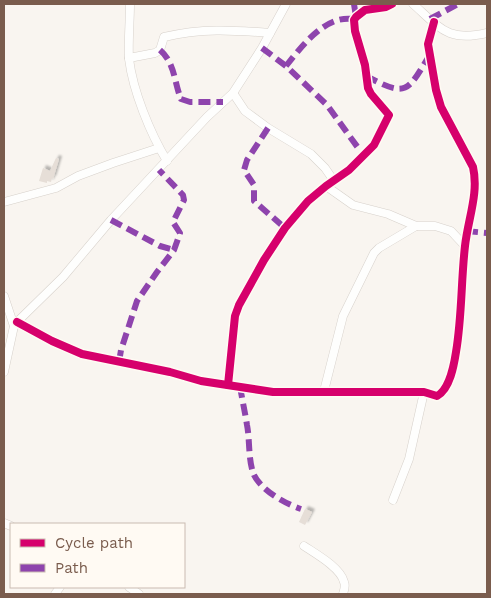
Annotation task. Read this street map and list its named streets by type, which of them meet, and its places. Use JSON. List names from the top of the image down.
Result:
{
  "legend": ["Cycle path", "Path"]
}
